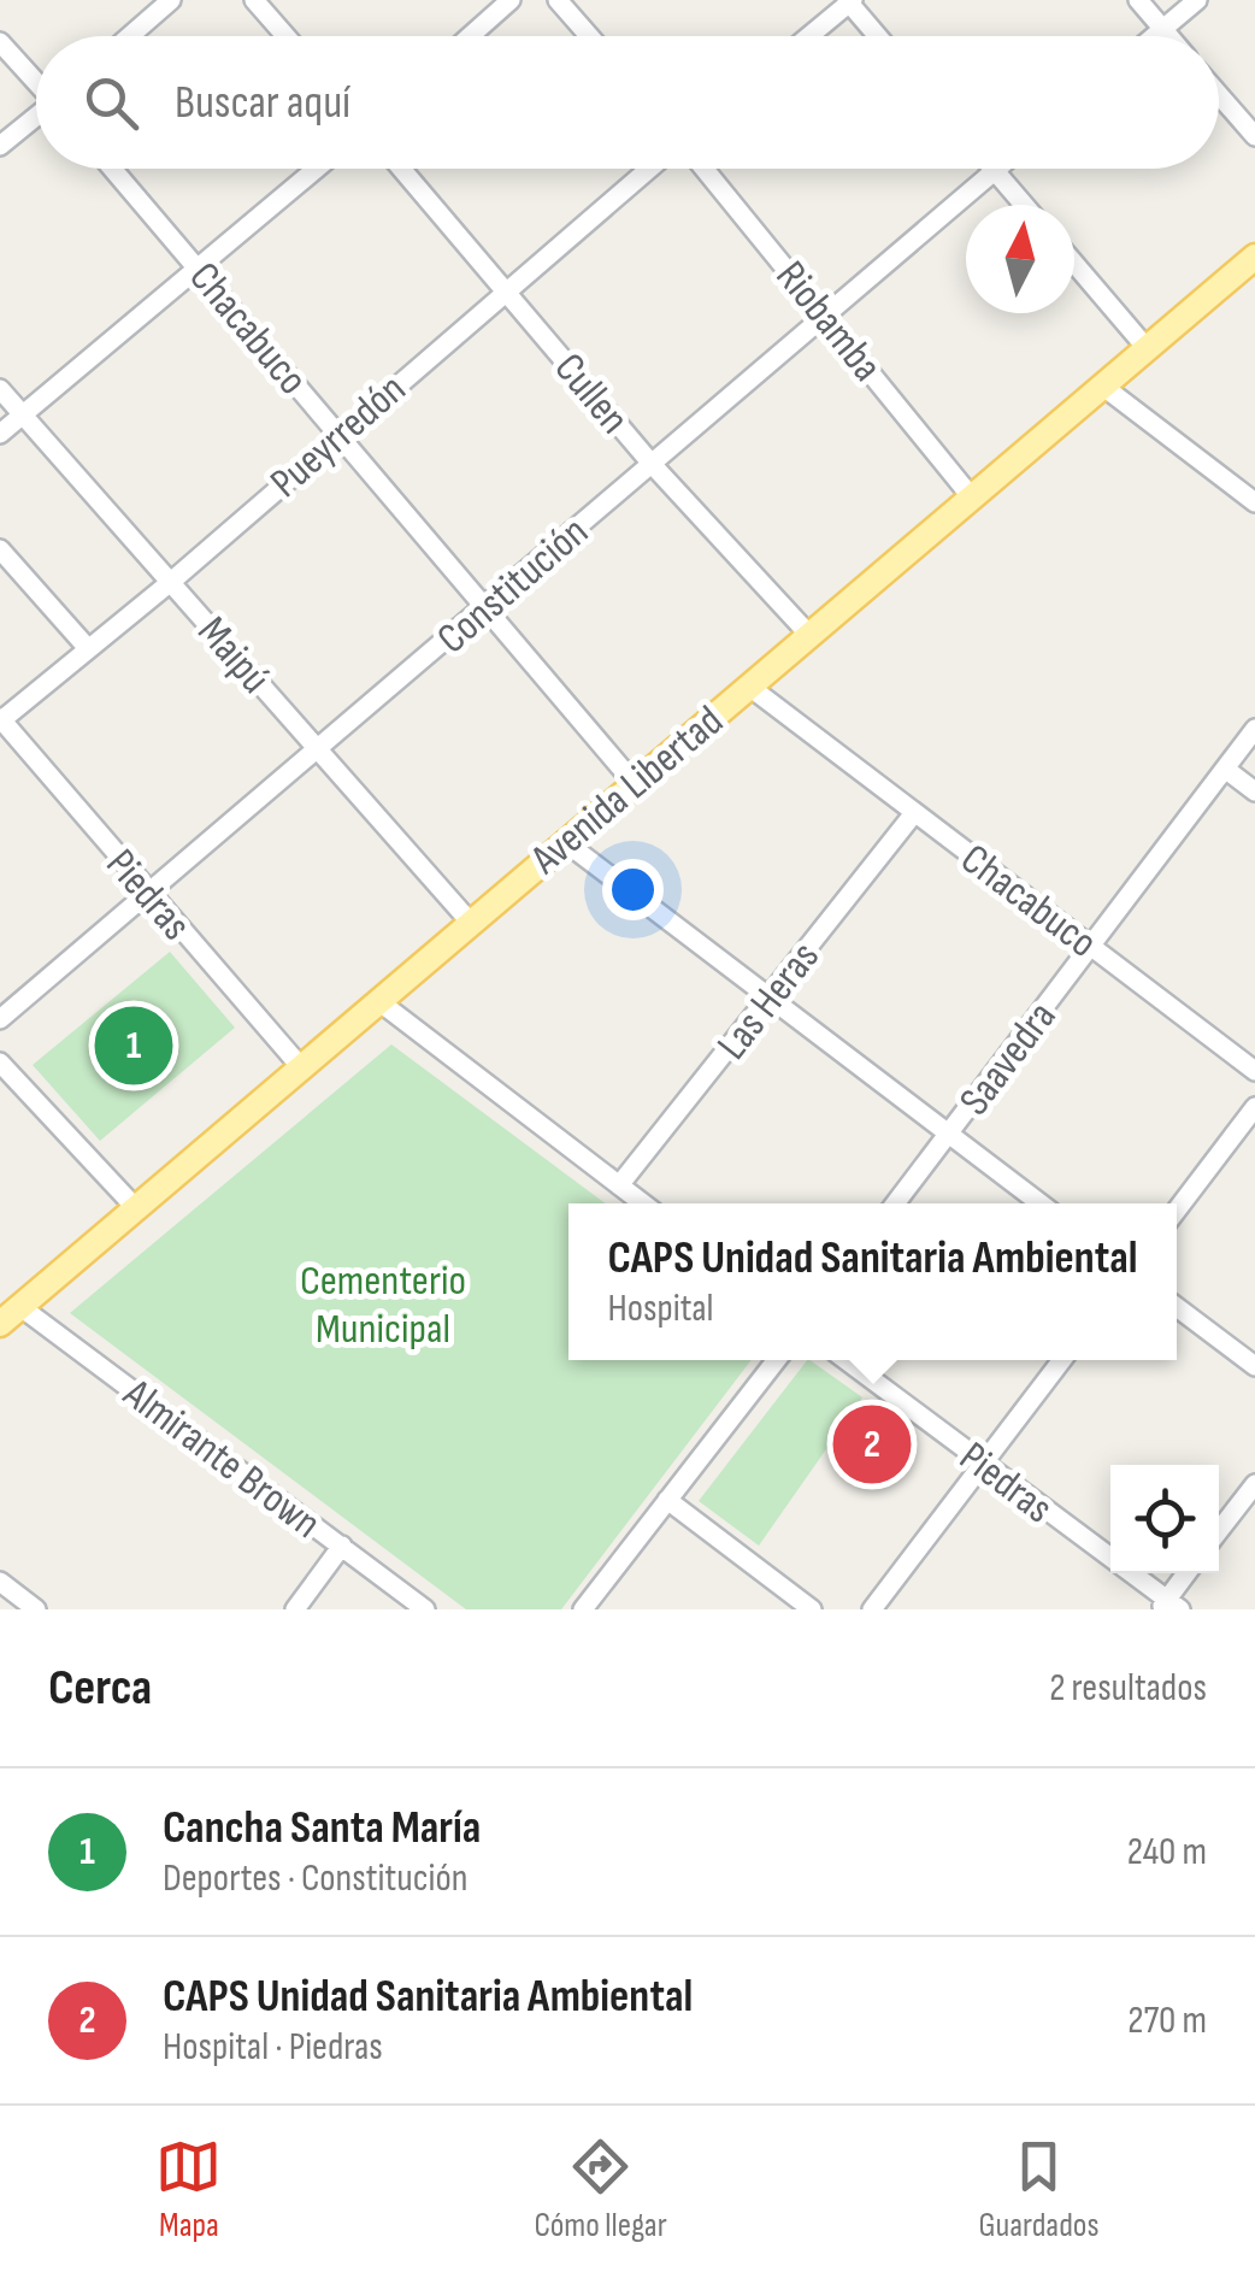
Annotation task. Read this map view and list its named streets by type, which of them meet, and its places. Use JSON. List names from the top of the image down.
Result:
{
  "streets": {
    "main road": ["Avenida Libertad"],
    "street": [
      "Riobamba",
      "Chacabuco",
      "Cullen",
      "Pueyrredón",
      "Constitución",
      "Maipú",
      "Piedras",
      "Las Heras",
      "Saavedra",
      "Almirante Brown"
    ]
  },
  "crossings": [
    ["Riobamba", "Constitución"],
    ["Riobamba", "Avenida Libertad"],
    ["Chacabuco", "Pueyrredón"],
    ["Chacabuco", "Constitución"],
    ["Chacabuco", "Avenida Libertad"],
    ["Chacabuco", "Las Heras"],
    ["Chacabuco", "Saavedra"],
    ["Cullen", "Pueyrredón"],
    ["Cullen", "Constitución"],
    ["Cullen", "Avenida Libertad"],
    ["Pueyrredón", "Maipú"],
    ["Pueyrredón", "Piedras"],
    ["Constitución", "Maipú"],
    ["Constitución", "Piedras"],
    ["Maipú", "Avenida Libertad"],
    ["Avenida Libertad", "Piedras"],
    ["Avenida Libertad", "Almirante Brown"]
  ],
  "parks": ["Cementerio Municipal"],
  "north": "top",
  "page": {
    "search": "Buscar aquí",
    "pins": ["1", "2"],
    "popup": ["CAPS Unidad Sanitaria Ambiental", "Hospital"],
    "heading": ["Cerca", "2 resultados"],
    "list": [
      {
        "mark": "1",
        "name": "Cancha Santa María",
        "note": "Deportes · Constitución",
        "value": "240 m"
      },
      {
        "mark": "2",
        "name": "CAPS Unidad Sanitaria Ambiental",
        "note": "Hospital · Piedras",
        "value": "270 m"
      }
    ],
    "nav": ["Mapa", "Cómo llegar", "Guardados"]
  }
}
